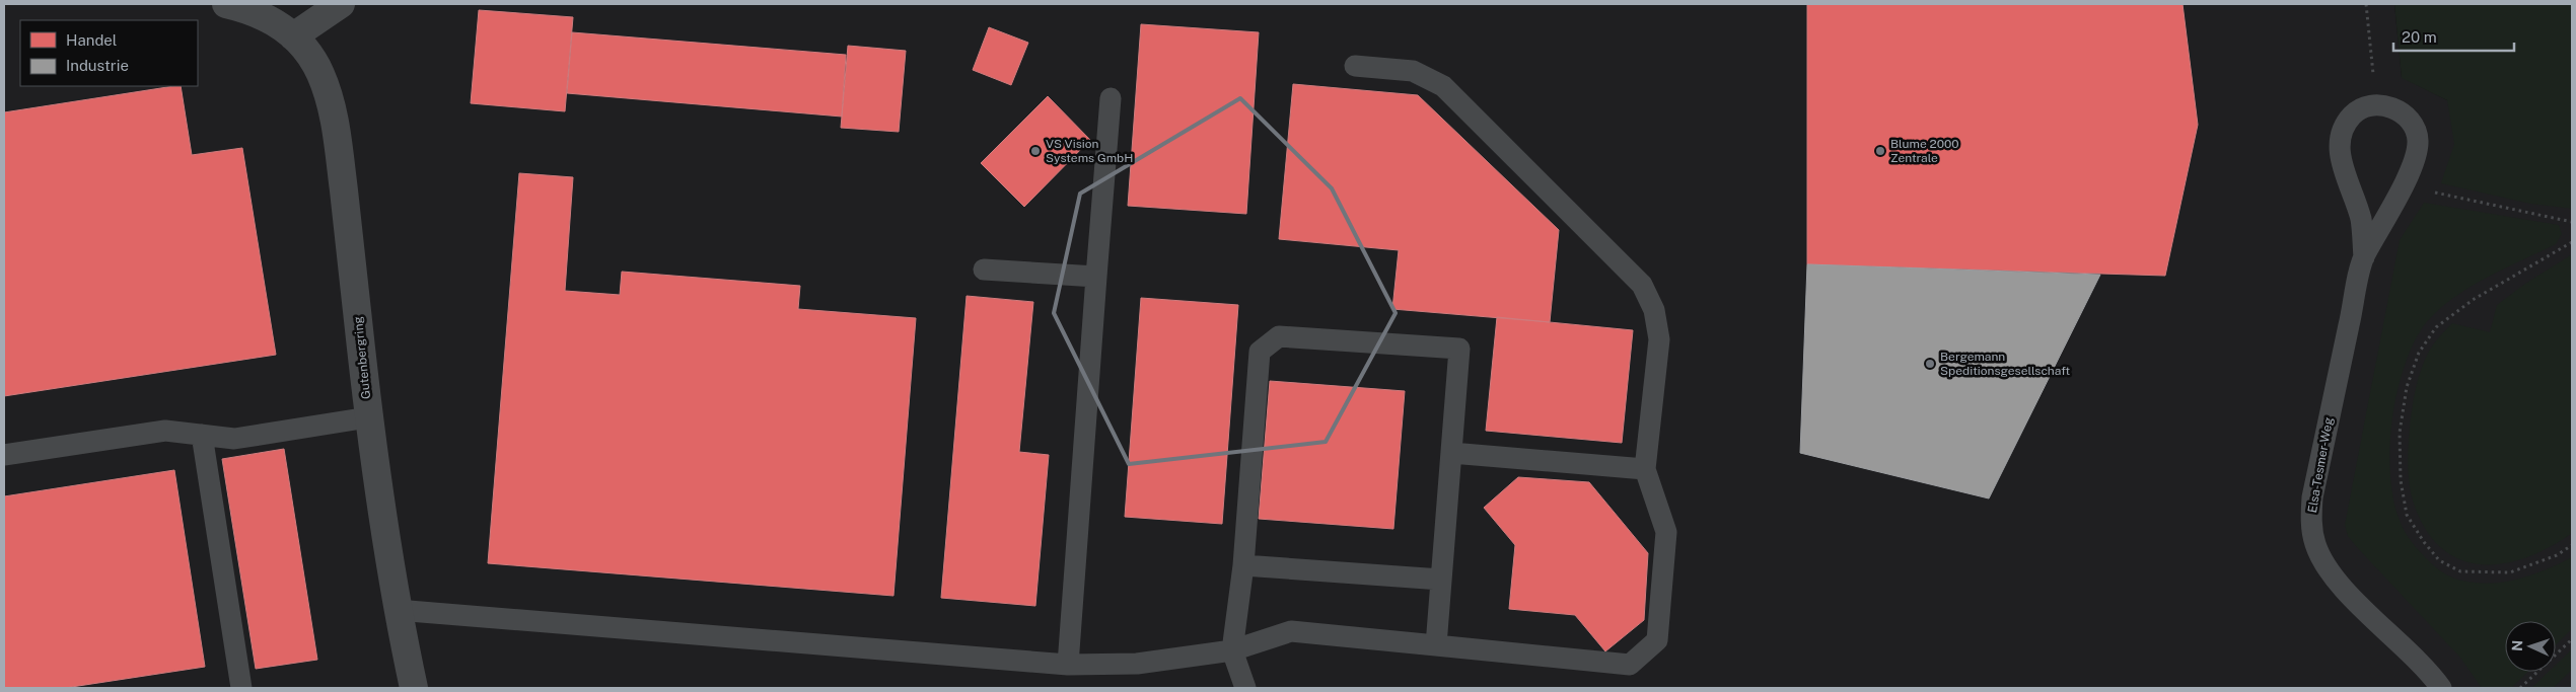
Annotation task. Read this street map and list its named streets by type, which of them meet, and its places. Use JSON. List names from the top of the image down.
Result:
{
  "streets": {
    "street": ["Gutenbergring"],
    "lane": ["Elsa-Tesmer-Weg"]
  },
  "places": ["VS Vision Systems GmbH", "Blume 2000 Zentrale", "Bergemann Speditionsgesellschaft"],
  "legend": ["Handel", "Industrie"],
  "scale_bar": "20 m",
  "north": "left"
}
